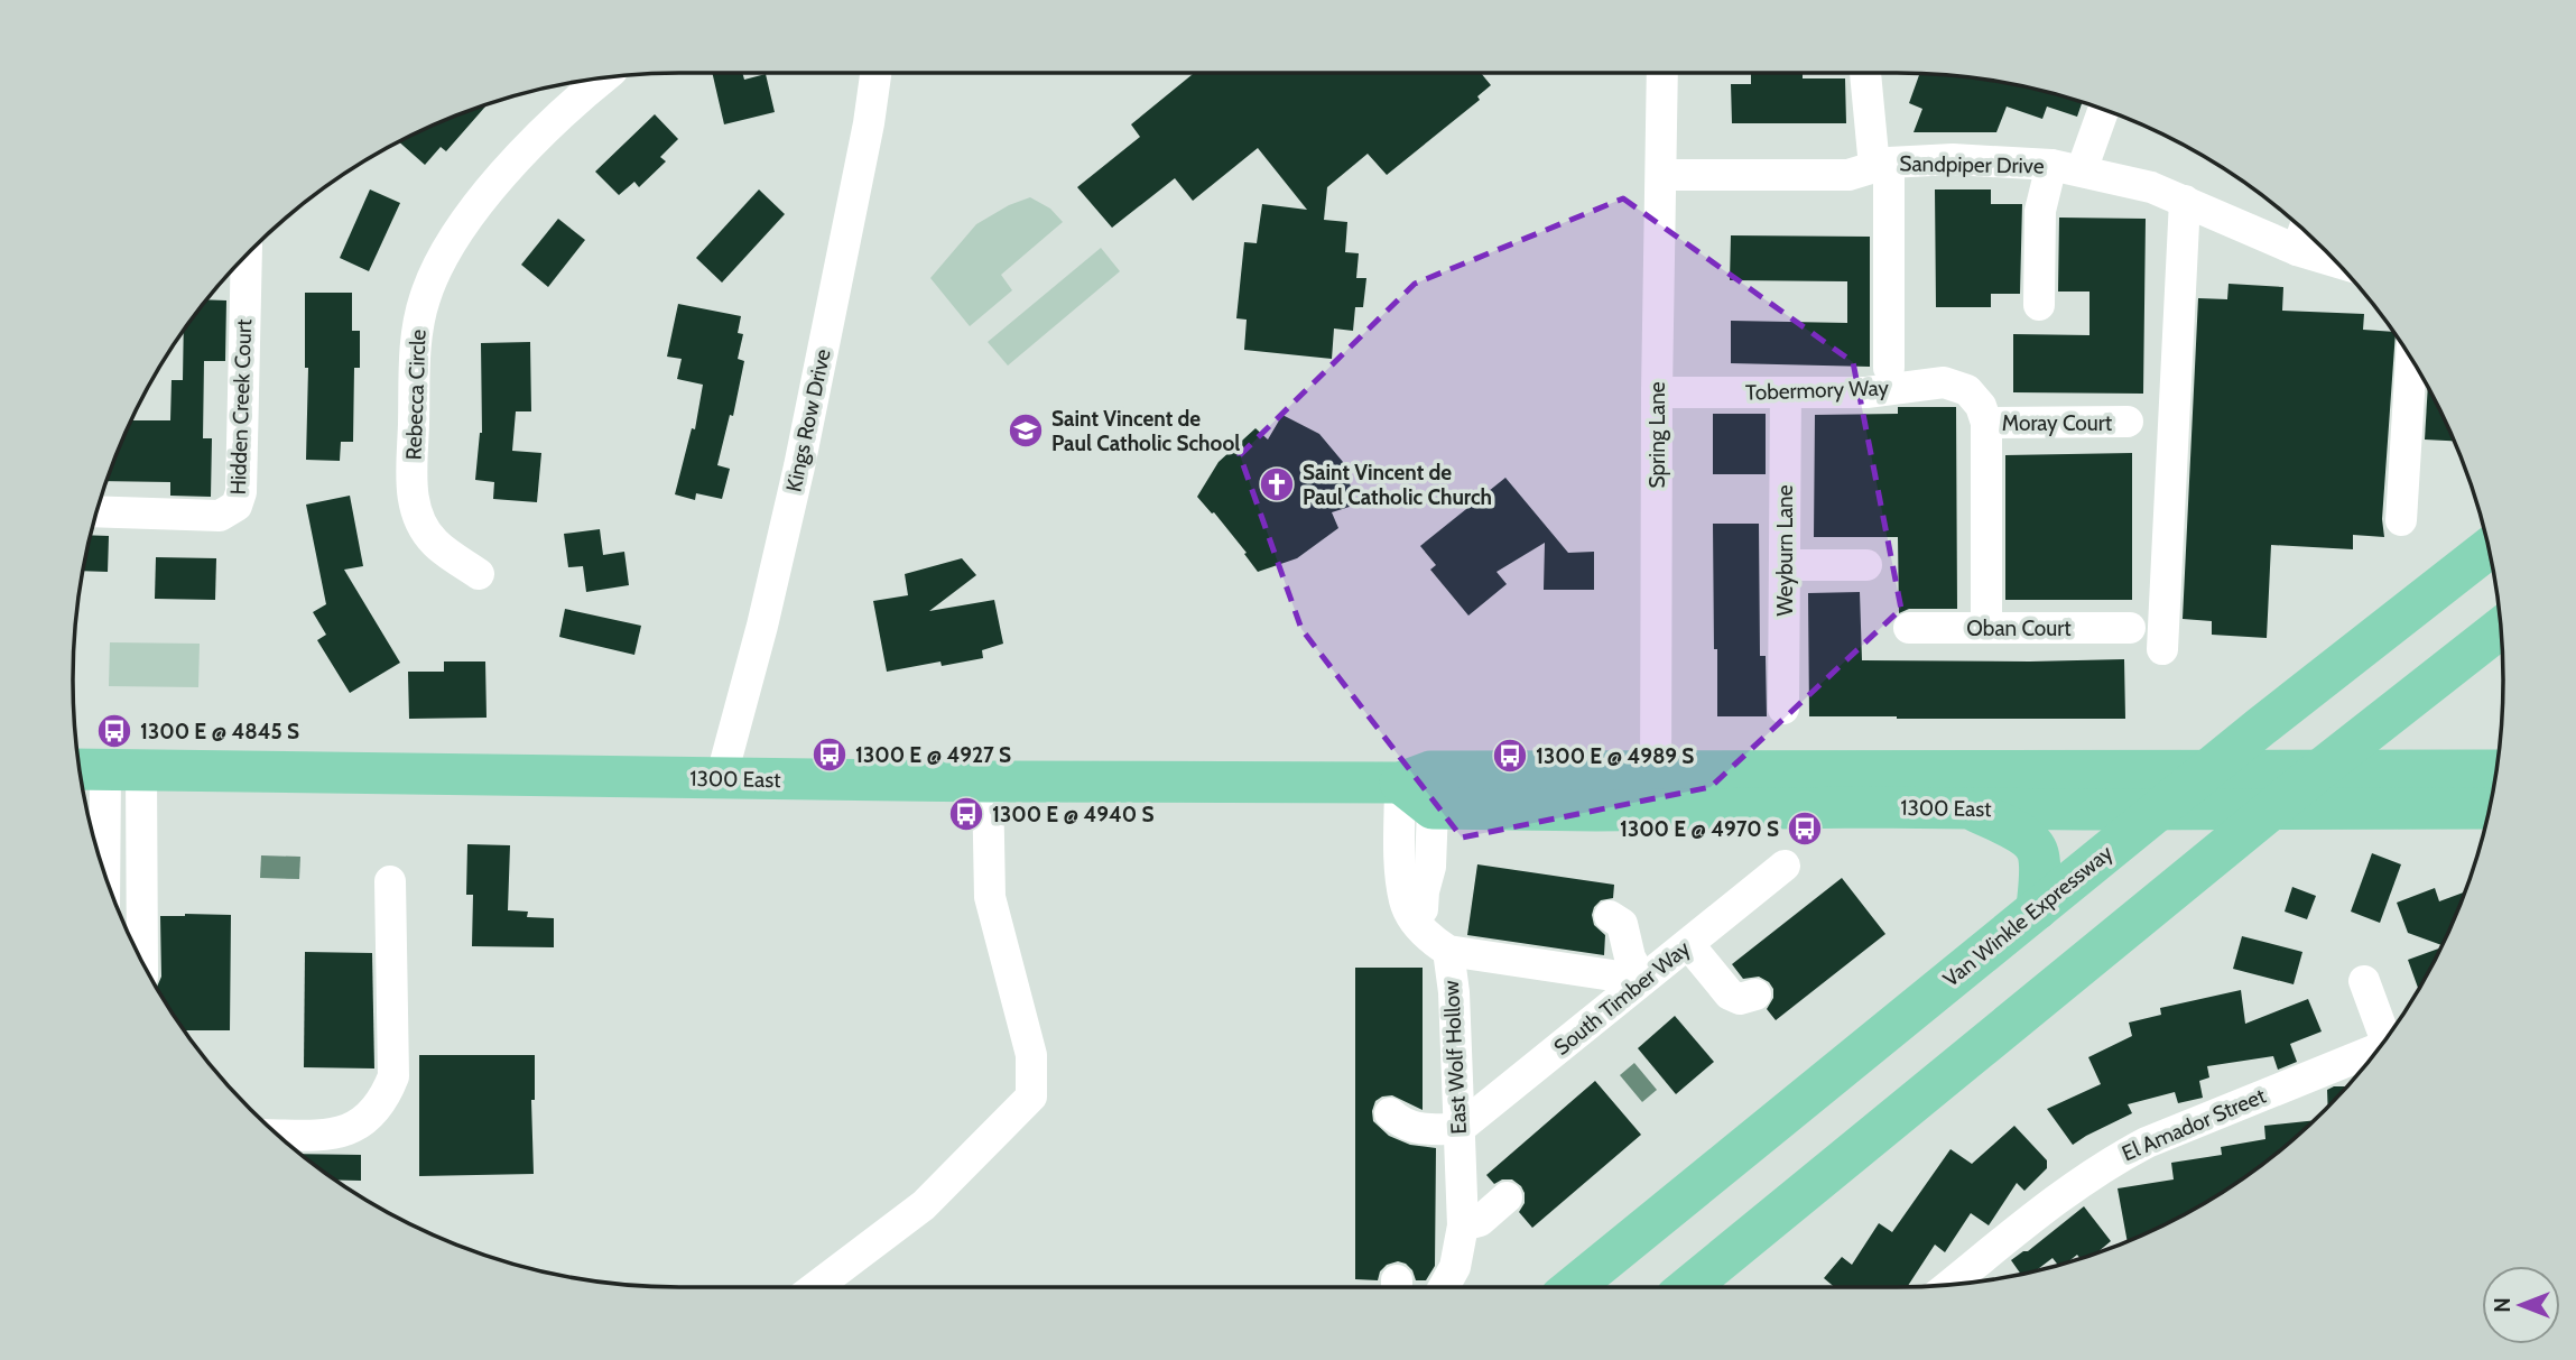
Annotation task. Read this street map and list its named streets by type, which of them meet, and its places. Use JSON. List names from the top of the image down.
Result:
{
  "streets": {
    "main road": ["1300 East", "Van Winkle Expressway"],
    "street": [
      "Sandpiper Drive",
      "Tobermory Way",
      "Rebecca Circle",
      "Hidden Creek Court",
      "Kings Row Drive",
      "Moray Court",
      "Spring Lane",
      "Weyburn Lane",
      "Oban Court",
      "South Timber Way",
      "East Wolf Hollow",
      "El Amador Street"
    ]
  },
  "crossings": [
    ["Sandpiper Drive", "Spring Lane"],
    ["Tobermory Way", "Moray Court"],
    ["Tobermory Way", "Spring Lane"],
    ["Tobermory Way", "Weyburn Lane"],
    ["Kings Row Drive", "1300 East"],
    ["Spring Lane", "1300 East"],
    ["1300 East", "Van Winkle Expressway"],
    ["1300 East", "East Wolf Hollow"],
    ["South Timber Way", "East Wolf Hollow"]
  ],
  "places": {
    "school or university": ["Saint Vincent de Paul Catholic School"],
    "church": ["Saint Vincent de Paul Catholic Church"],
    "bus stop": [
      "1300 E @ 4845 S",
      "1300 E @ 4927 S",
      "1300 E @ 4989 S",
      "1300 E @ 4940 S",
      "1300 E @ 4970 S"
    ]
  },
  "north": "left"
}
